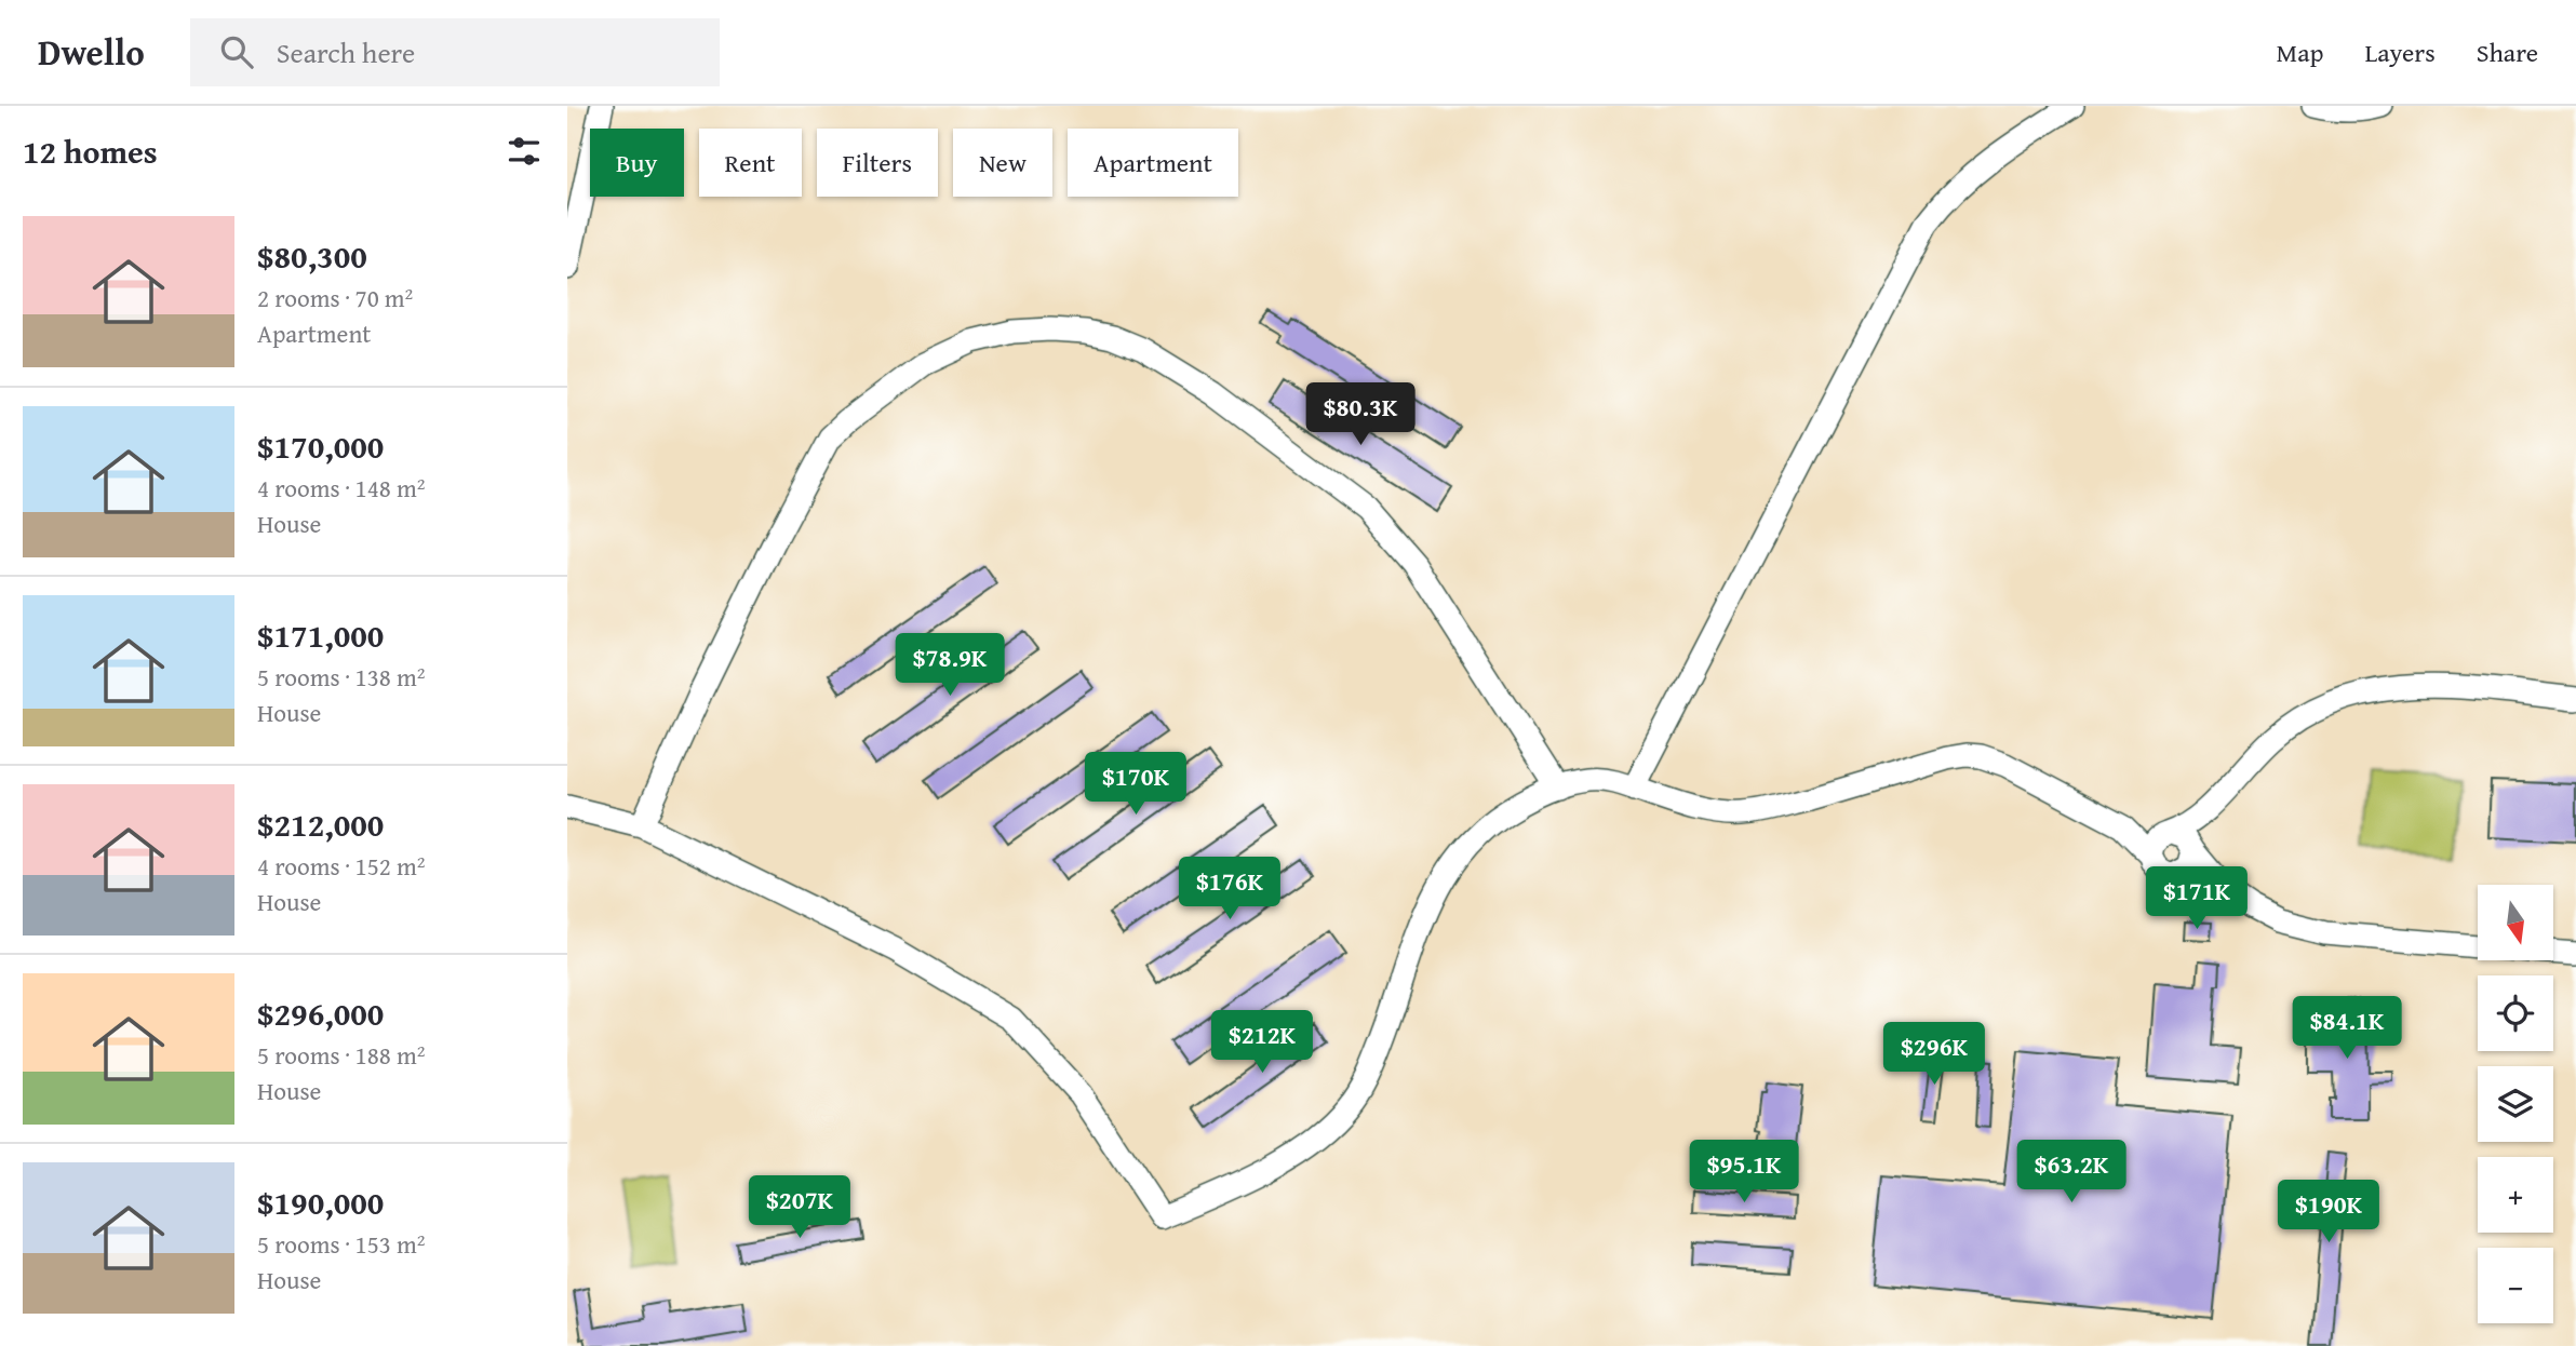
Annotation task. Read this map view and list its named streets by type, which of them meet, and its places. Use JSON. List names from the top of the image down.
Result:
{
  "north": "bottom",
  "page": {
    "header": "Dwello",
    "search": "Search here",
    "nav": ["Map", "Layers", "Share"],
    "heading": "12 homes",
    "chip": [
      "Buy",
      "Rent",
      "Filters",
      "New",
      "Apartment"
    ],
    "list": [
      {
        "name": "$80,300",
        "note": "2 rooms · 70 m² · Apartment"
      },
      {
        "name": "$170,000",
        "note": "4 rooms · 148 m² · House"
      },
      {
        "name": "$171,000",
        "note": "5 rooms · 138 m² · House"
      },
      {
        "name": "$212,000",
        "note": "4 rooms · 152 m² · House"
      },
      {
        "name": "$296,000",
        "note": "5 rooms · 188 m² · House"
      },
      {
        "name": "$190,000",
        "note": "5 rooms · 153 m² · House"
      }
    ],
    "price": [
      "$80.3K",
      "$78.9K",
      "$170K",
      "$176K",
      "$171K",
      "$84.1K",
      "$212K",
      "$296K",
      "$95.1K",
      "$63.2K",
      "$207K",
      "$190K"
    ],
    "map_buttons": ["+", "−"]
  }
}
